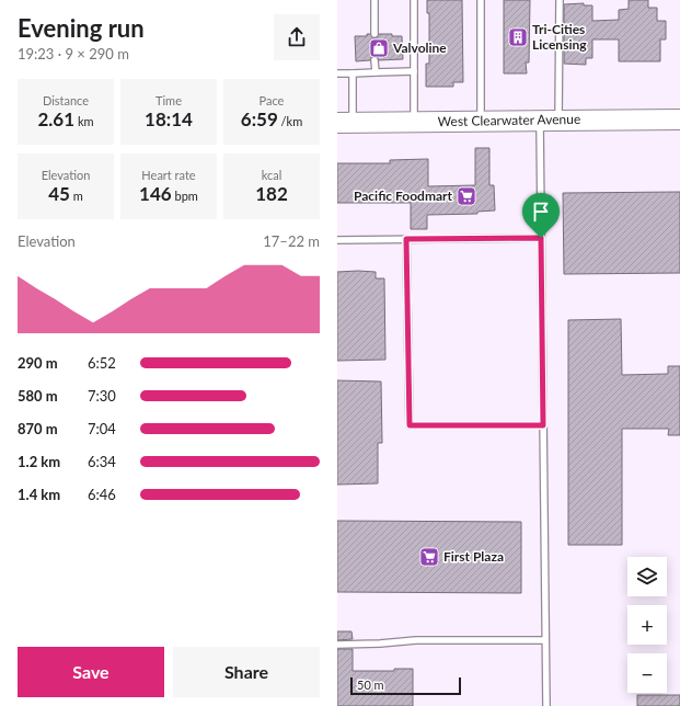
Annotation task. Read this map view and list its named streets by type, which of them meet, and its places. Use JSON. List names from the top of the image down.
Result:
{
  "streets": {
    "main road": ["West Clearwater Avenue"]
  },
  "places": {
    "building": ["Tri-Cities Licensing"],
    "shop": ["Valvoline"],
    "supermarket": ["Pacific Foodmart", "First Plaza"]
  },
  "scale_bar": "50 m",
  "page": {
    "heading": ["Evening run", "19:23 · 9 × 290 m"],
    "stats": [
      ["Distance", "2.61 km"],
      ["Time", "18:14"],
      ["Pace", "6:59 /km"],
      ["Elevation", "45 m"],
      ["Heart rate", "146 bpm"],
      ["kcal", "182"]
    ],
    "chart": ["Elevation", "17–22 m"],
    "list": [
      {
        "name": "290 m",
        "note": "6:52"
      },
      {
        "name": "580 m",
        "note": "7:30"
      },
      {
        "name": "870 m",
        "note": "7:04"
      },
      {
        "name": "1.2 km",
        "note": "6:34"
      },
      {
        "name": "1.4 km",
        "note": "6:46"
      }
    ],
    "map_buttons": ["+", "−"],
    "buttons": ["Save", "Share"],
    "scale": "50 m"
  }
}
